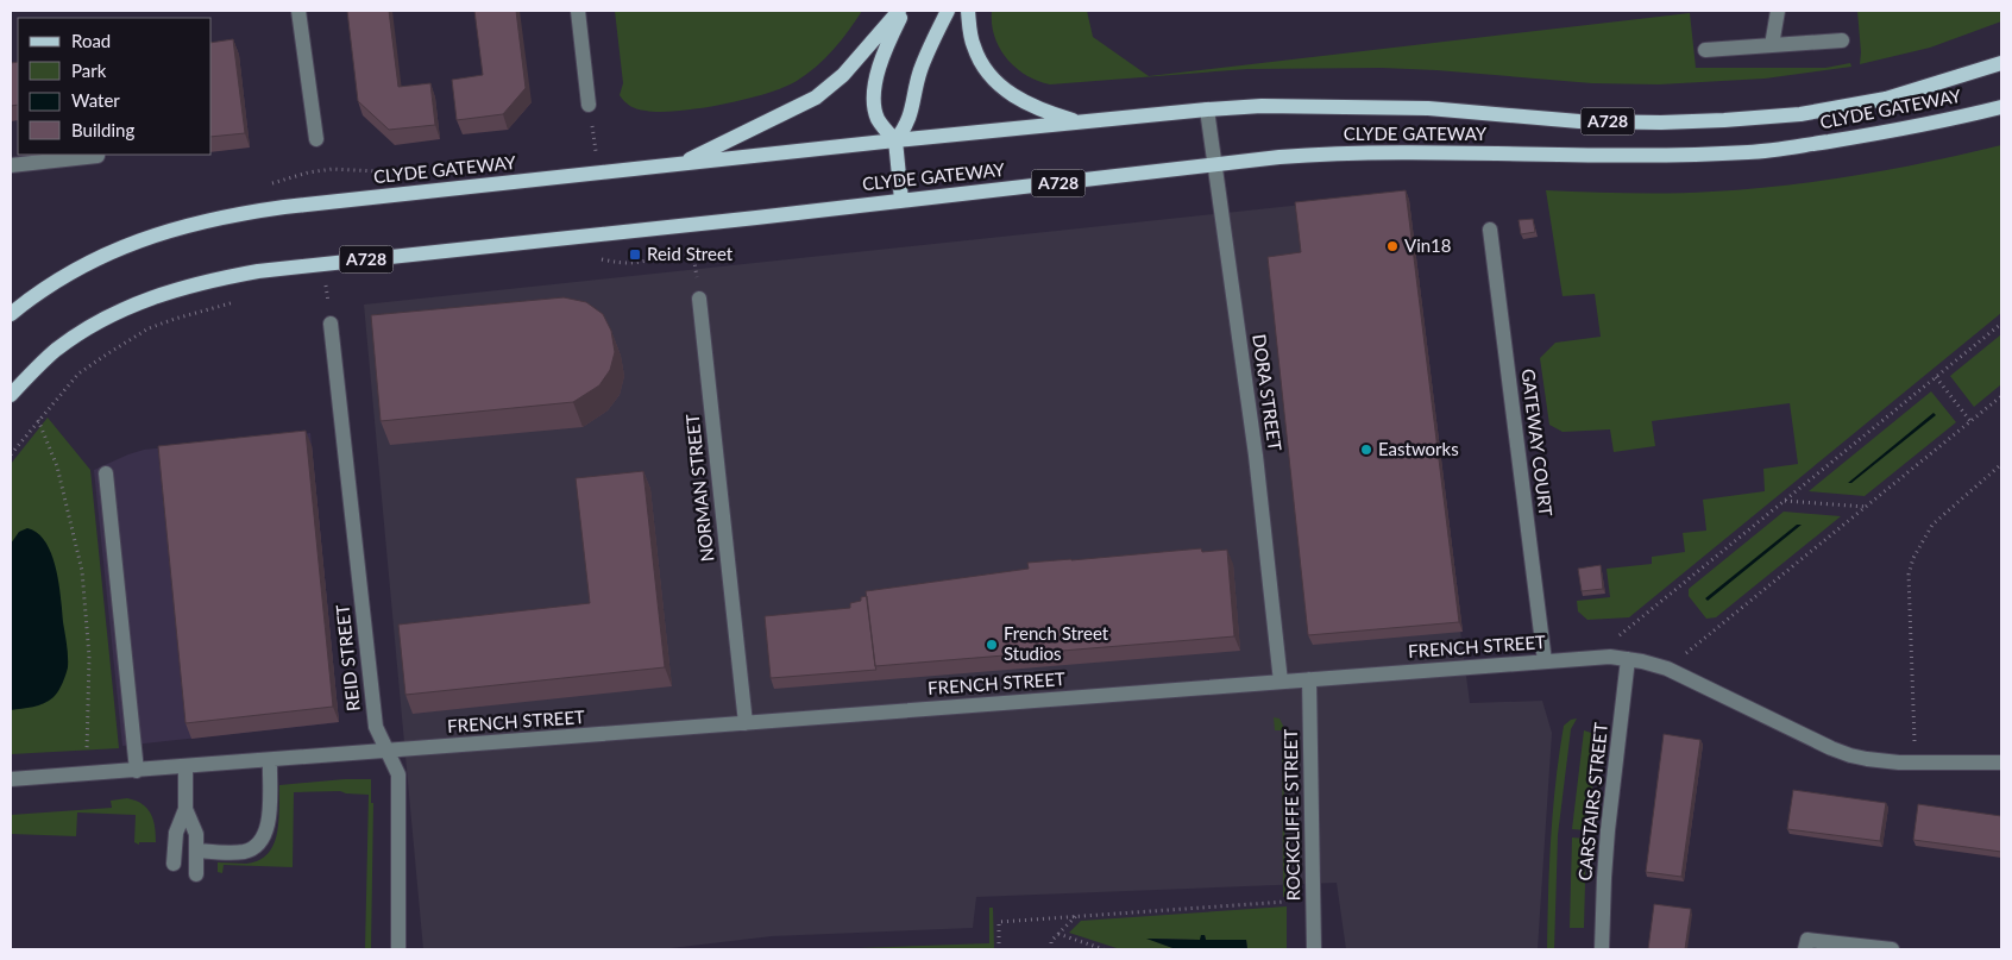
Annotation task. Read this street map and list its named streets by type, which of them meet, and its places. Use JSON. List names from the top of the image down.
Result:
{
  "streets": {
    "main road": ["CLYDE GATEWAY", "A728"],
    "street": [
      "DORA STREET",
      "GATEWAY COURT",
      "NORMAN STREET",
      "FRENCH STREET",
      "REID STREET",
      "CARSTAIRS STREET",
      "ROCKCLIFFE STREET"
    ]
  },
  "crossings": [
    ["CLYDE GATEWAY", "DORA STREET"],
    ["DORA STREET", "FRENCH STREET"],
    ["GATEWAY COURT", "FRENCH STREET"],
    ["NORMAN STREET", "FRENCH STREET"],
    ["FRENCH STREET", "REID STREET"],
    ["FRENCH STREET", "CARSTAIRS STREET"],
    ["FRENCH STREET", "ROCKCLIFFE STREET"]
  ],
  "places": {
    "other": ["Vin18", "Eastworks", "French Street Studios"],
    "transit": ["Reid Street"]
  },
  "legend": [
    "Road",
    "Park",
    "Water",
    "Building"
  ]
}
